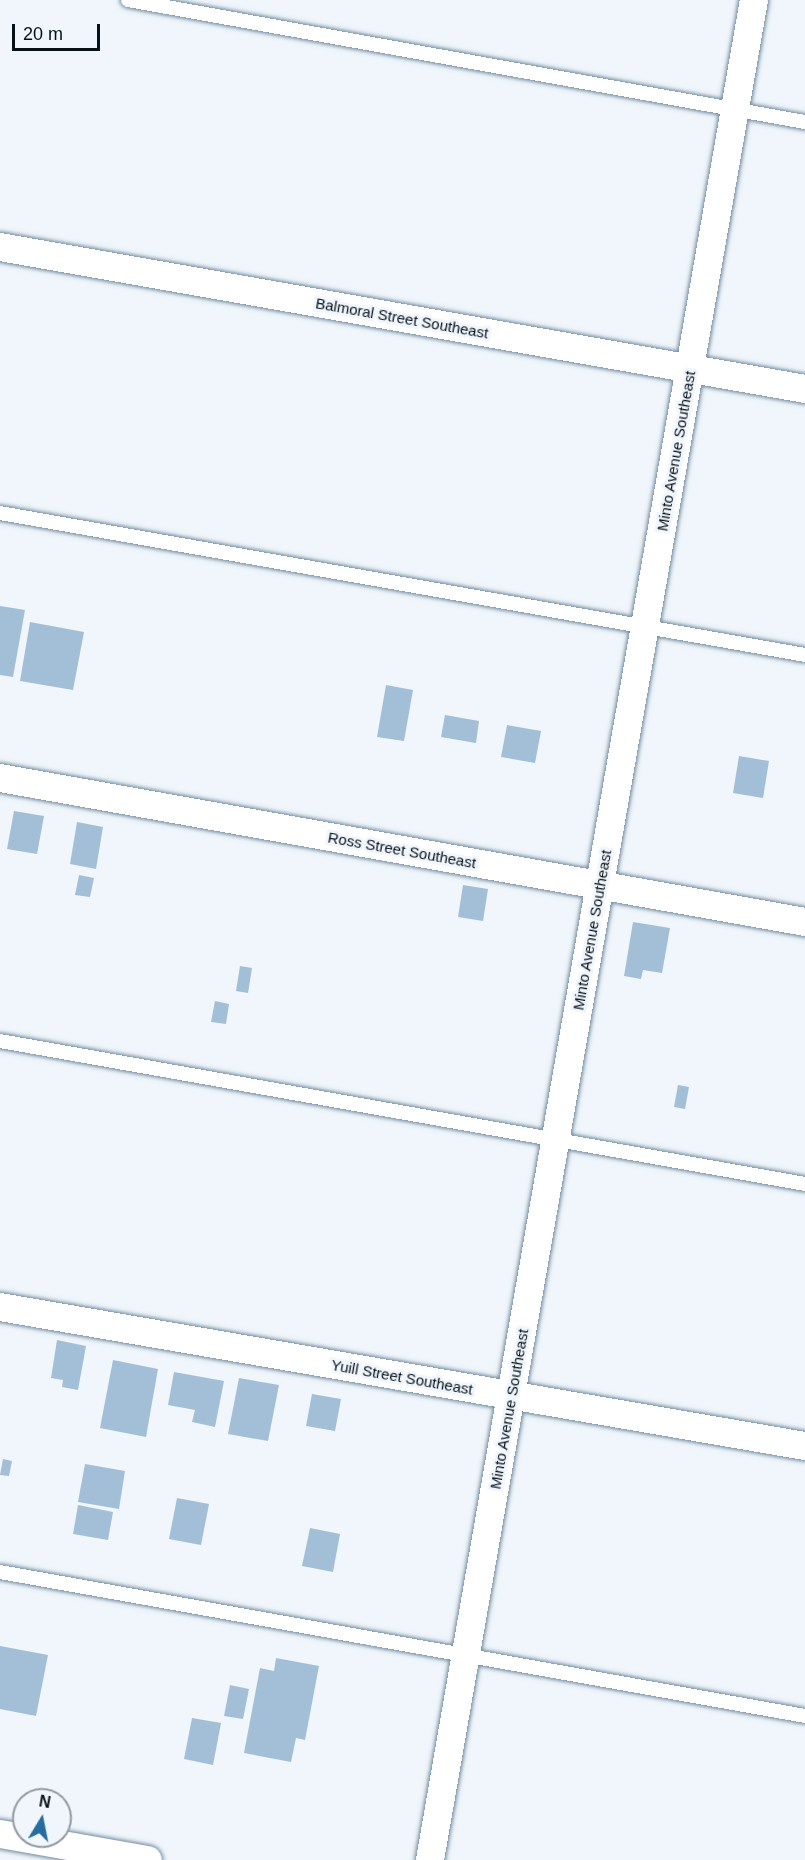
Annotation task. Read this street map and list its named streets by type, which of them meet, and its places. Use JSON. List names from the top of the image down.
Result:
{
  "streets": {
    "street": [
      "Balmoral Street Southeast",
      "Minto Avenue Southeast",
      "Ross Street Southeast",
      "Yuill Street Southeast"
    ]
  },
  "crossings": [
    ["Balmoral Street Southeast", "Minto Avenue Southeast"],
    ["Minto Avenue Southeast", "Ross Street Southeast"],
    ["Minto Avenue Southeast", "Yuill Street Southeast"]
  ],
  "scale_bar": "20 m",
  "north": "top"
}
